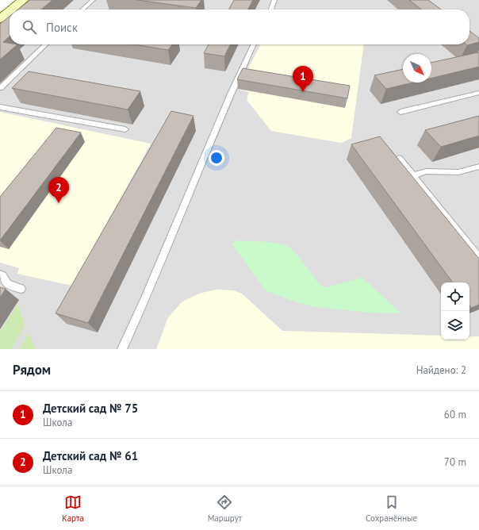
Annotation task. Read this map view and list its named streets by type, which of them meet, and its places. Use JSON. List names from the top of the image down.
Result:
{
  "north": "bottom right",
  "page": {
    "search": "Поиск",
    "pins": ["1", "2"],
    "heading": ["Рядом", "Найдено: 2"],
    "list": [
      {
        "mark": "1",
        "name": "Детский сад № 75",
        "note": "Школа",
        "value": "60 m"
      },
      {
        "mark": "2",
        "name": "Детский сад № 61",
        "note": "Школа",
        "value": "70 m"
      }
    ],
    "nav": ["Карта", "Маршрут", "Сохранённые"]
  }
}
